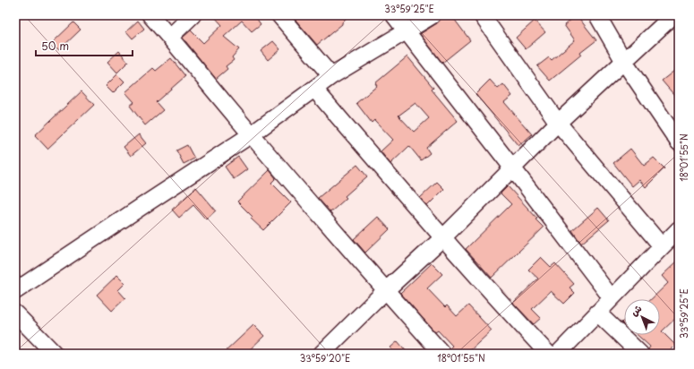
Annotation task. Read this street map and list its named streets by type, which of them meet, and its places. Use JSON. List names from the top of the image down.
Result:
{
  "scale_bar": "50 m",
  "north": "top left",
  "coordinates": ["33°59'25\"E", "18°01'55\"N", "33°59'20\"E"]
}
